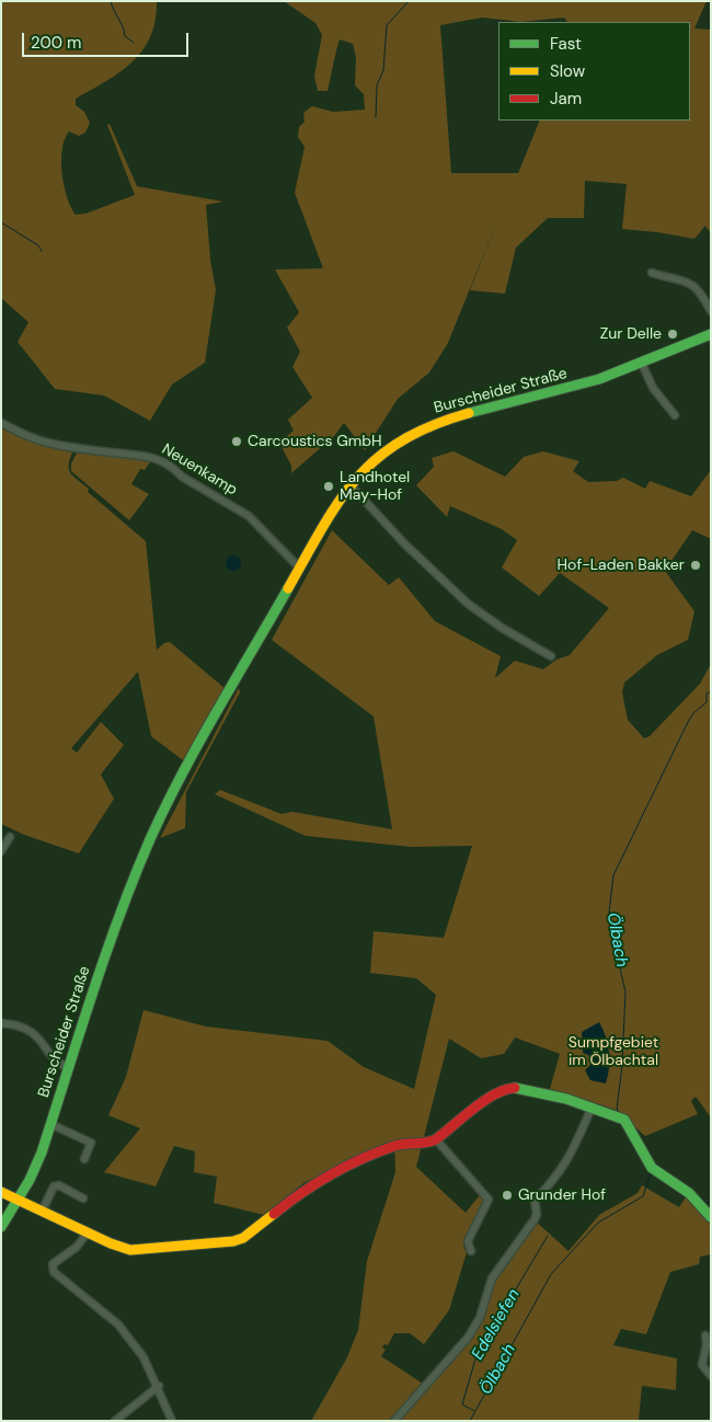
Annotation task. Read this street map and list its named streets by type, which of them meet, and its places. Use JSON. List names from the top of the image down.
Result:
{
  "streets": {
    "main road": ["Burscheider Straße"],
    "street": ["Neuenkamp"]
  },
  "crossings": [
    ["Burscheider Straße", "Neuenkamp"]
  ],
  "water": ["Ölbach", "Edelsiefen"],
  "parks": ["Sumpfgebiet im Ölbachtal"],
  "places": [
    "Zur Delle",
    "Carcoustics GmbH",
    "Landhotel May-Hof",
    "Hof-Laden Bakker",
    "Grunder Hof"
  ],
  "legend": ["Fast", "Slow", "Jam"],
  "scale_bar": "200 m"
}
